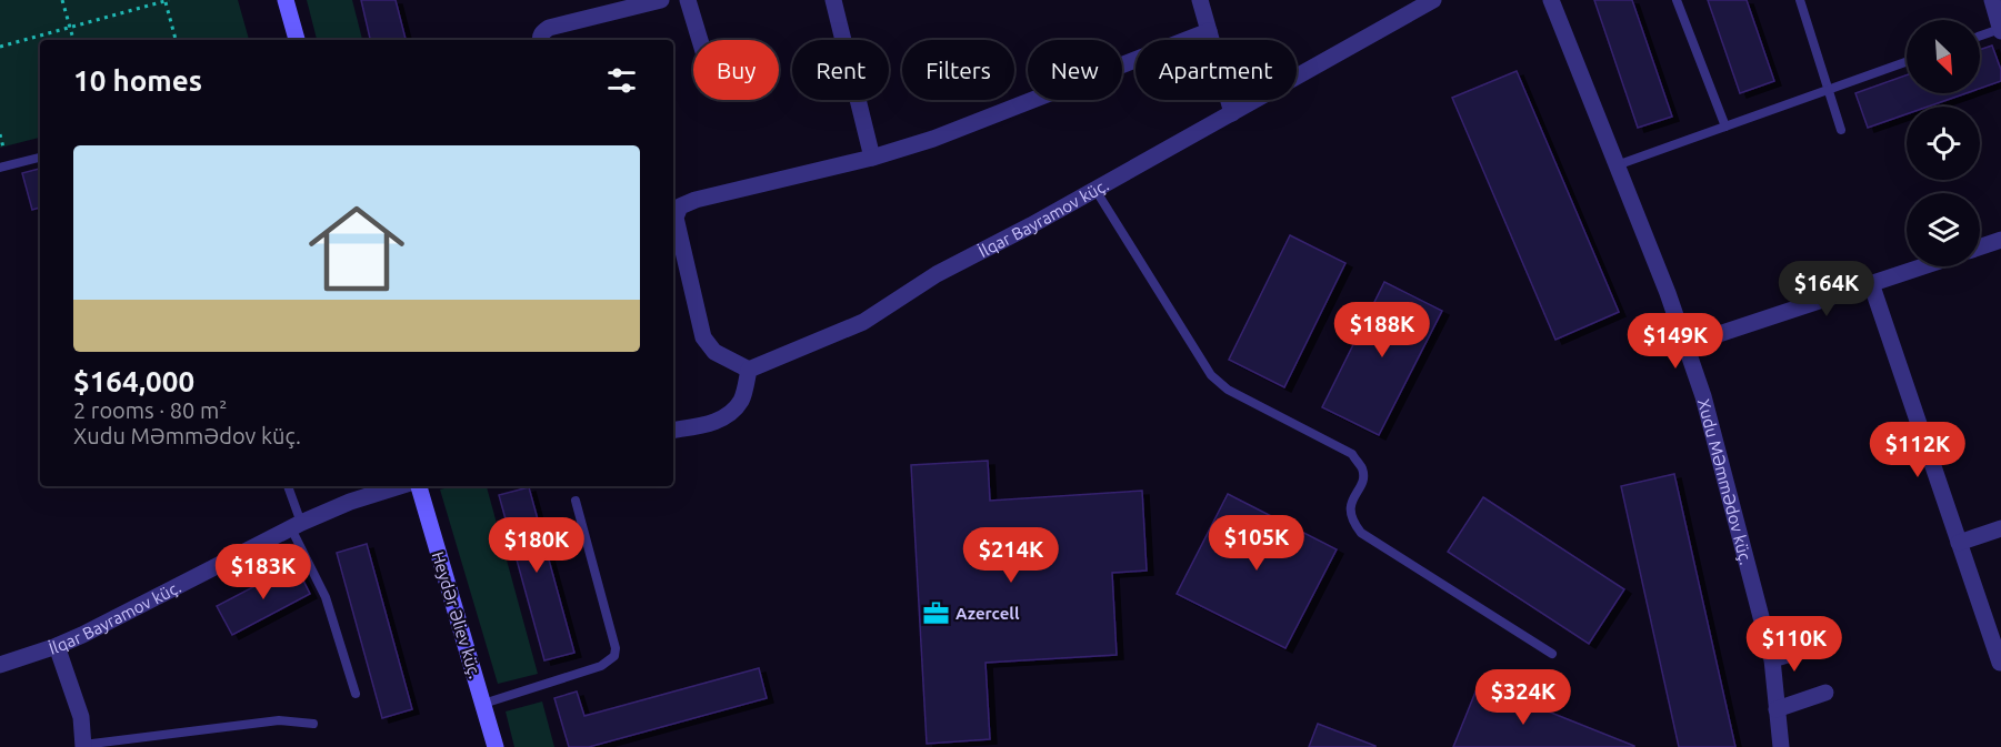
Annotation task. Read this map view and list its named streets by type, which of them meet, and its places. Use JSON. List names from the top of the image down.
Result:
{
  "streets": {
    "street": ["İlqar Bayramov küç.", "Xudu Məmmədov küç.", "Heydər Əliev küç."]
  },
  "places": {
    "office": ["Azercell"]
  },
  "north": "bottom right",
  "page": {
    "chip": [
      "Buy",
      "Rent",
      "Filters",
      "New",
      "Apartment"
    ],
    "heading": "10 homes",
    "list": [
      {
        "name": "$164,000",
        "note": "2 rooms · 80 m² · Xudu Məmmədov küç."
      }
    ],
    "price": [
      "$164K",
      "$188K",
      "$149K",
      "$112K",
      "$105K",
      "$180K",
      "$214K",
      "$183K",
      "$110K",
      "$324K"
    ]
  }
}
